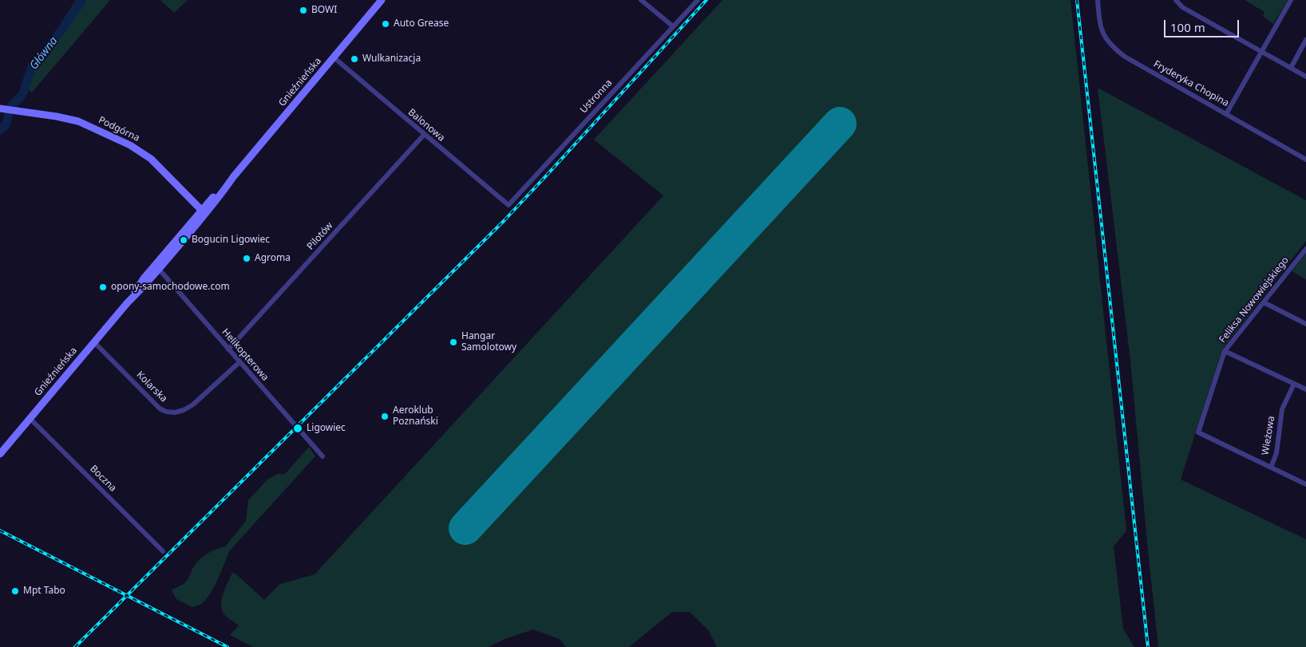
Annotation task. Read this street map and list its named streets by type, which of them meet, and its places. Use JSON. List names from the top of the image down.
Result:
{
  "streets": {
    "main road": ["Gnieźnieńska", "Podgórna"],
    "street": [
      "Fryderyka Chopina",
      "Ustronna",
      "Balonowa",
      "Pilotów",
      "Feliksa Nowowiejskiego",
      "Helikopterowa",
      "Kolarska",
      "Wieżowa",
      "Boczna"
    ]
  },
  "crossings": [
    ["Gnieźnieńska", "Balonowa"],
    ["Gnieźnieńska", "Podgórna"],
    ["Gnieźnieńska", "Helikopterowa"],
    ["Gnieźnieńska", "Kolarska"],
    ["Gnieźnieńska", "Boczna"],
    ["Ustronna", "Balonowa"],
    ["Balonowa", "Pilotów"],
    ["Pilotów", "Helikopterowa"],
    ["Feliksa Nowowiejskiego", "Wieżowa"],
    ["Helikopterowa", "Kolarska"]
  ],
  "water": ["Główna"],
  "places": [
    "BOWI",
    "Auto Grease",
    "Wulkanizacja",
    "Bogucin Ligowiec",
    "Agroma",
    "opony-samochodowe.com",
    "Hangar Samolotowy",
    "Aeroklub Poznański",
    "Ligowiec",
    "Mpt Tabo"
  ],
  "scale_bar": "100 m"
}
